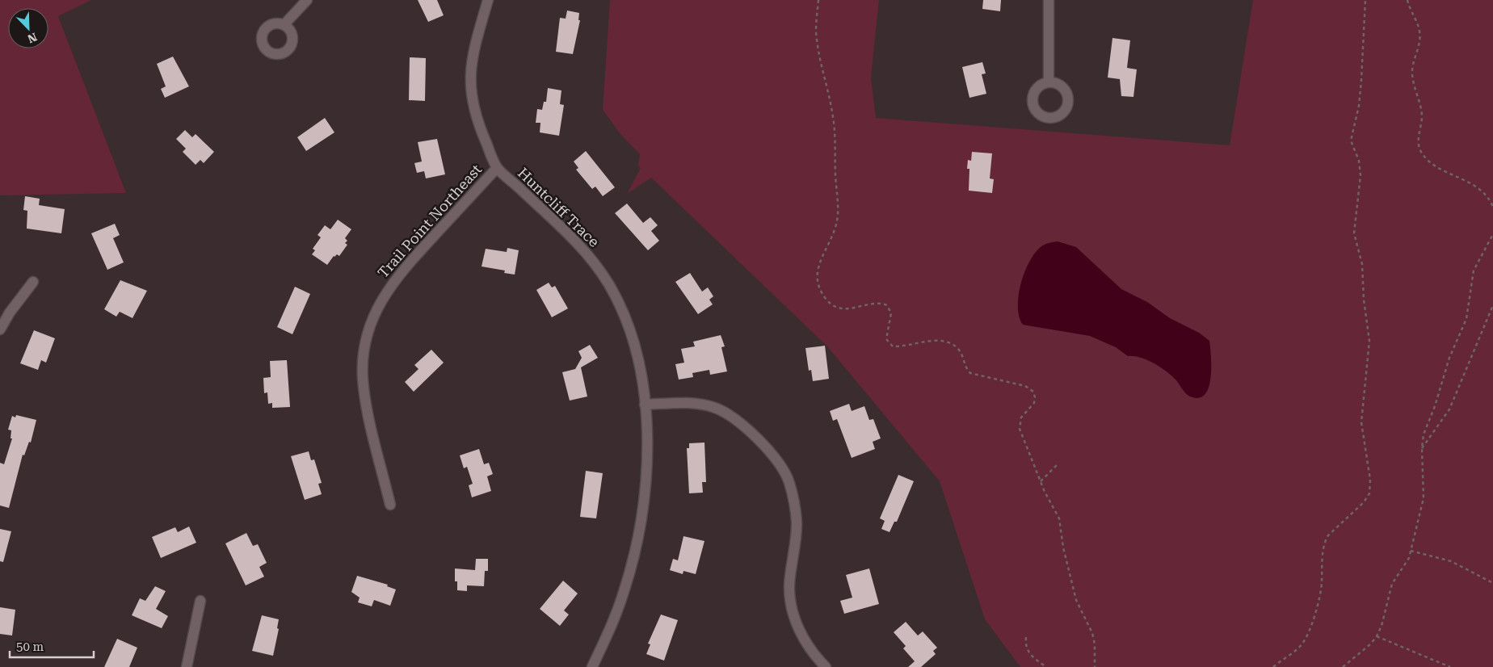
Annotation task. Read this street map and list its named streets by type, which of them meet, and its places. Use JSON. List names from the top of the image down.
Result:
{
  "streets": {
    "street": ["Huntcliff Trace", "Trail Point Northeast"]
  },
  "crossings": [
    ["Huntcliff Trace", "Trail Point Northeast"]
  ],
  "scale_bar": "50 m",
  "north": "bottom right"
}
